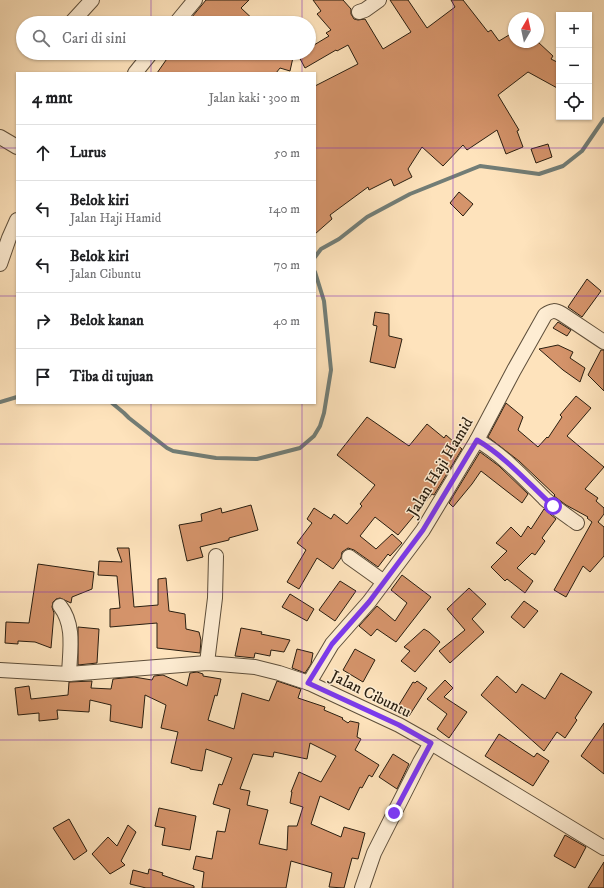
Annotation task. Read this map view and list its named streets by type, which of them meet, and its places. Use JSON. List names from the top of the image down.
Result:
{
  "streets": {
    "street": ["Jalan Haji Hamid", "Jalan Cibuntu"]
  },
  "crossings": [
    ["Jalan Haji Hamid", "Jalan Cibuntu"]
  ],
  "north": "top",
  "page": {
    "map_buttons": ["+", "−"],
    "search": "Cari di sini",
    "heading": ["4 mnt", "Jalan kaki · 300 m"],
    "list": [
      ["Lurus", "50 m"],
      ["Belok kiri", "Jalan Haji Hamid", "140 m"],
      ["Belok kiri", "Jalan Cibuntu", "70 m"],
      ["Belok kanan", "40 m"],
      "Tiba di tujuan"
    ]
  }
}
